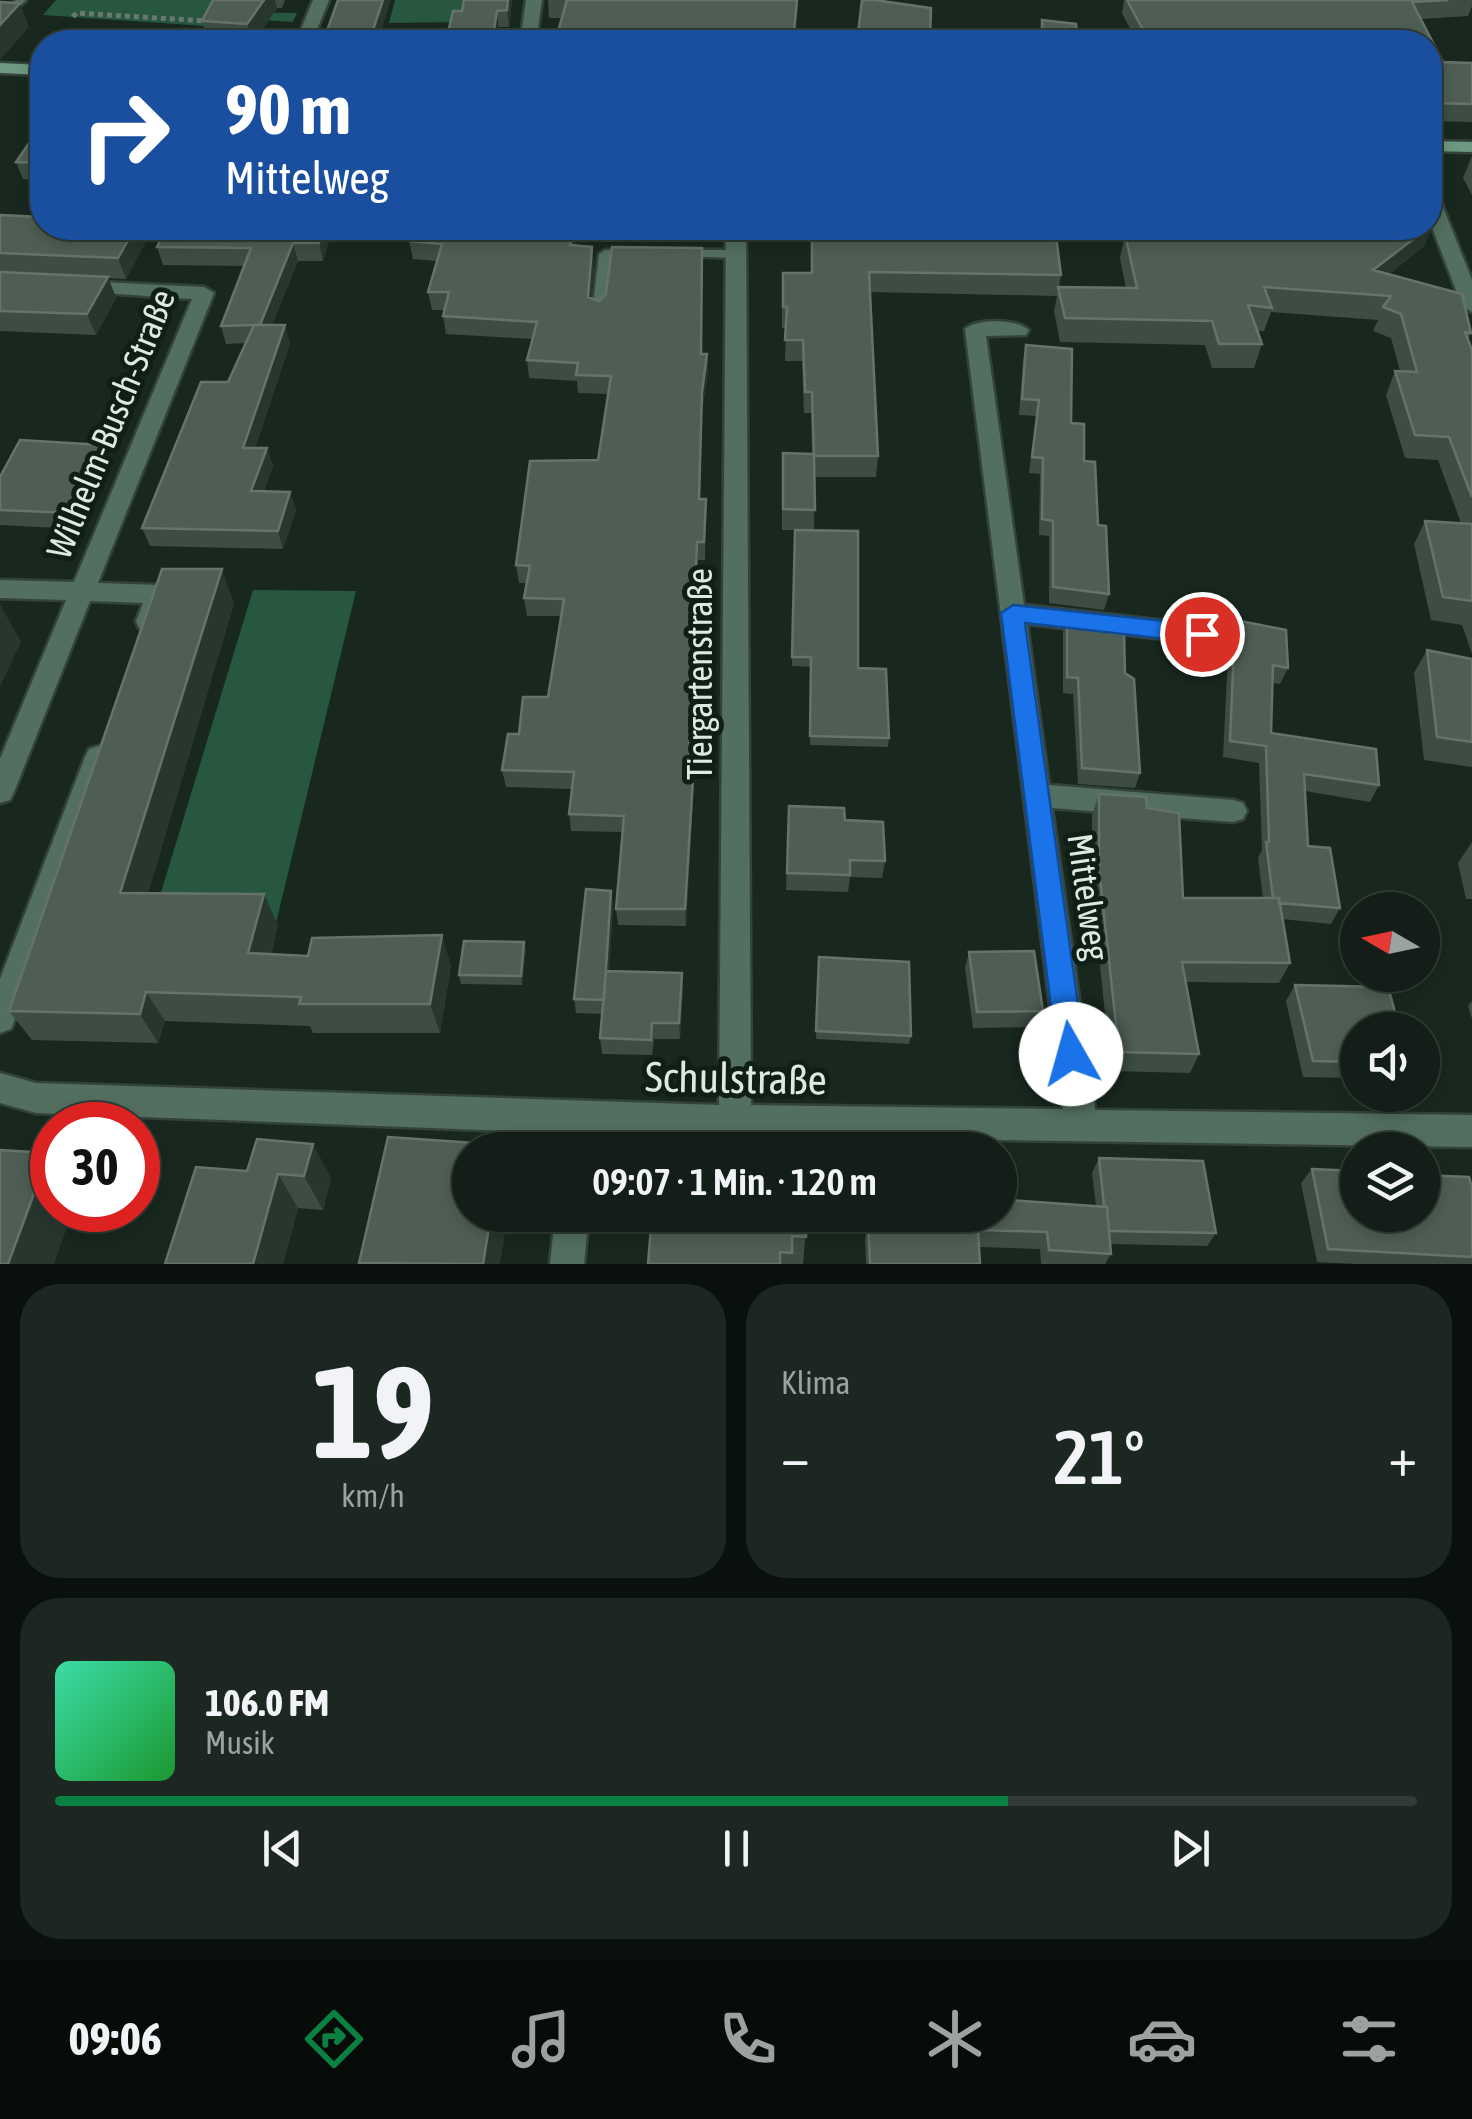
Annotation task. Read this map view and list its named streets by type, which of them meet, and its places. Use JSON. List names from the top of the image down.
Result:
{
  "streets": {
    "street": [
      "Wilhelm-Busch-Straße",
      "Tiergartenstraße",
      "Mittelweg",
      "Schulstraße"
    ]
  },
  "crossings": [
    ["Tiergartenstraße", "Schulstraße"],
    ["Mittelweg", "Schulstraße"]
  ],
  "north": "left",
  "page": {
    "turn": ["90 m", "Mittelweg"],
    "limit": "30",
    "trip": "09:07 · 1 Min. · 120 m",
    "tile": [
      ["19", "km/h"],
      "Klima"
    ],
    "heat": ["−", "21°", "+"],
    "song": ["106.0 FM", "Musik"],
    "tabs": "09:06"
  }
}
